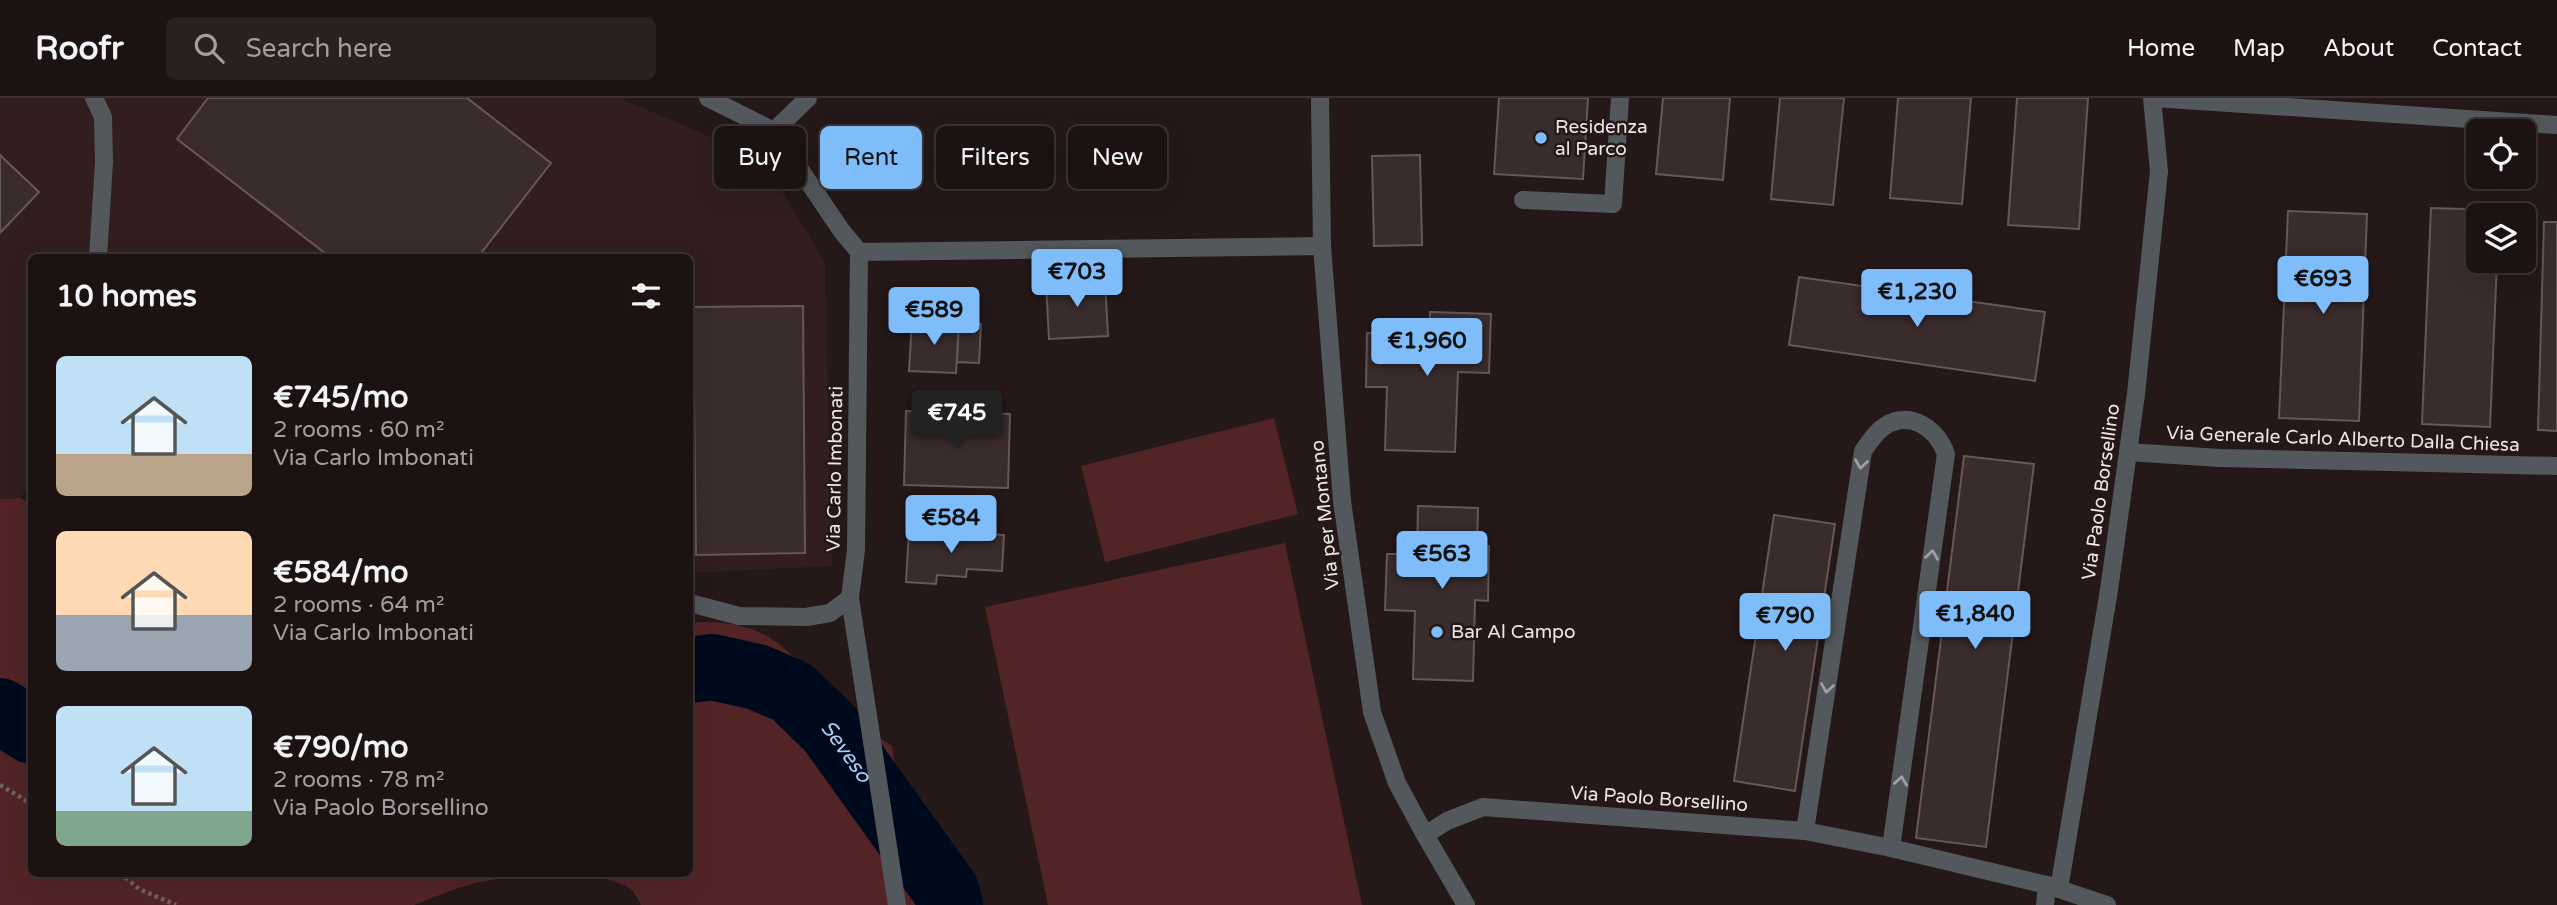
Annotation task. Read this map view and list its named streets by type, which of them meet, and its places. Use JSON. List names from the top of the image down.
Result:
{
  "streets": {
    "street": [
      "Via Generale Carlo Alberto Dalla Chiesa",
      "Via Carlo Imbonati",
      "Via Paolo Borsellino",
      "Via per Montano"
    ]
  },
  "crossings": [
    ["Via Generale Carlo Alberto Dalla Chiesa", "Via Paolo Borsellino"],
    ["Via Paolo Borsellino", "Via per Montano"]
  ],
  "water": ["Seveso"],
  "places": ["Residenza al Parco", "Bar Al Campo"],
  "page": {
    "header": "Roofr",
    "search": "Search here",
    "nav": [
      "Home",
      "Map",
      "About",
      "Contact"
    ],
    "chip": [
      "Buy",
      "Rent",
      "Filters",
      "New"
    ],
    "price": [
      "€703",
      "€693",
      "€1,230",
      "€589",
      "€1,960",
      "€745",
      "€584",
      "€563",
      "€1,840",
      "€790"
    ],
    "heading": "10 homes",
    "list": [
      {
        "name": "€745/mo",
        "note": "2 rooms · 60 m² · Via Carlo Imbonati"
      },
      {
        "name": "€584/mo",
        "note": "2 rooms · 64 m² · Via Carlo Imbonati"
      },
      {
        "name": "€790/mo",
        "note": "2 rooms · 78 m² · Via Paolo Borsellino"
      }
    ]
  }
}
